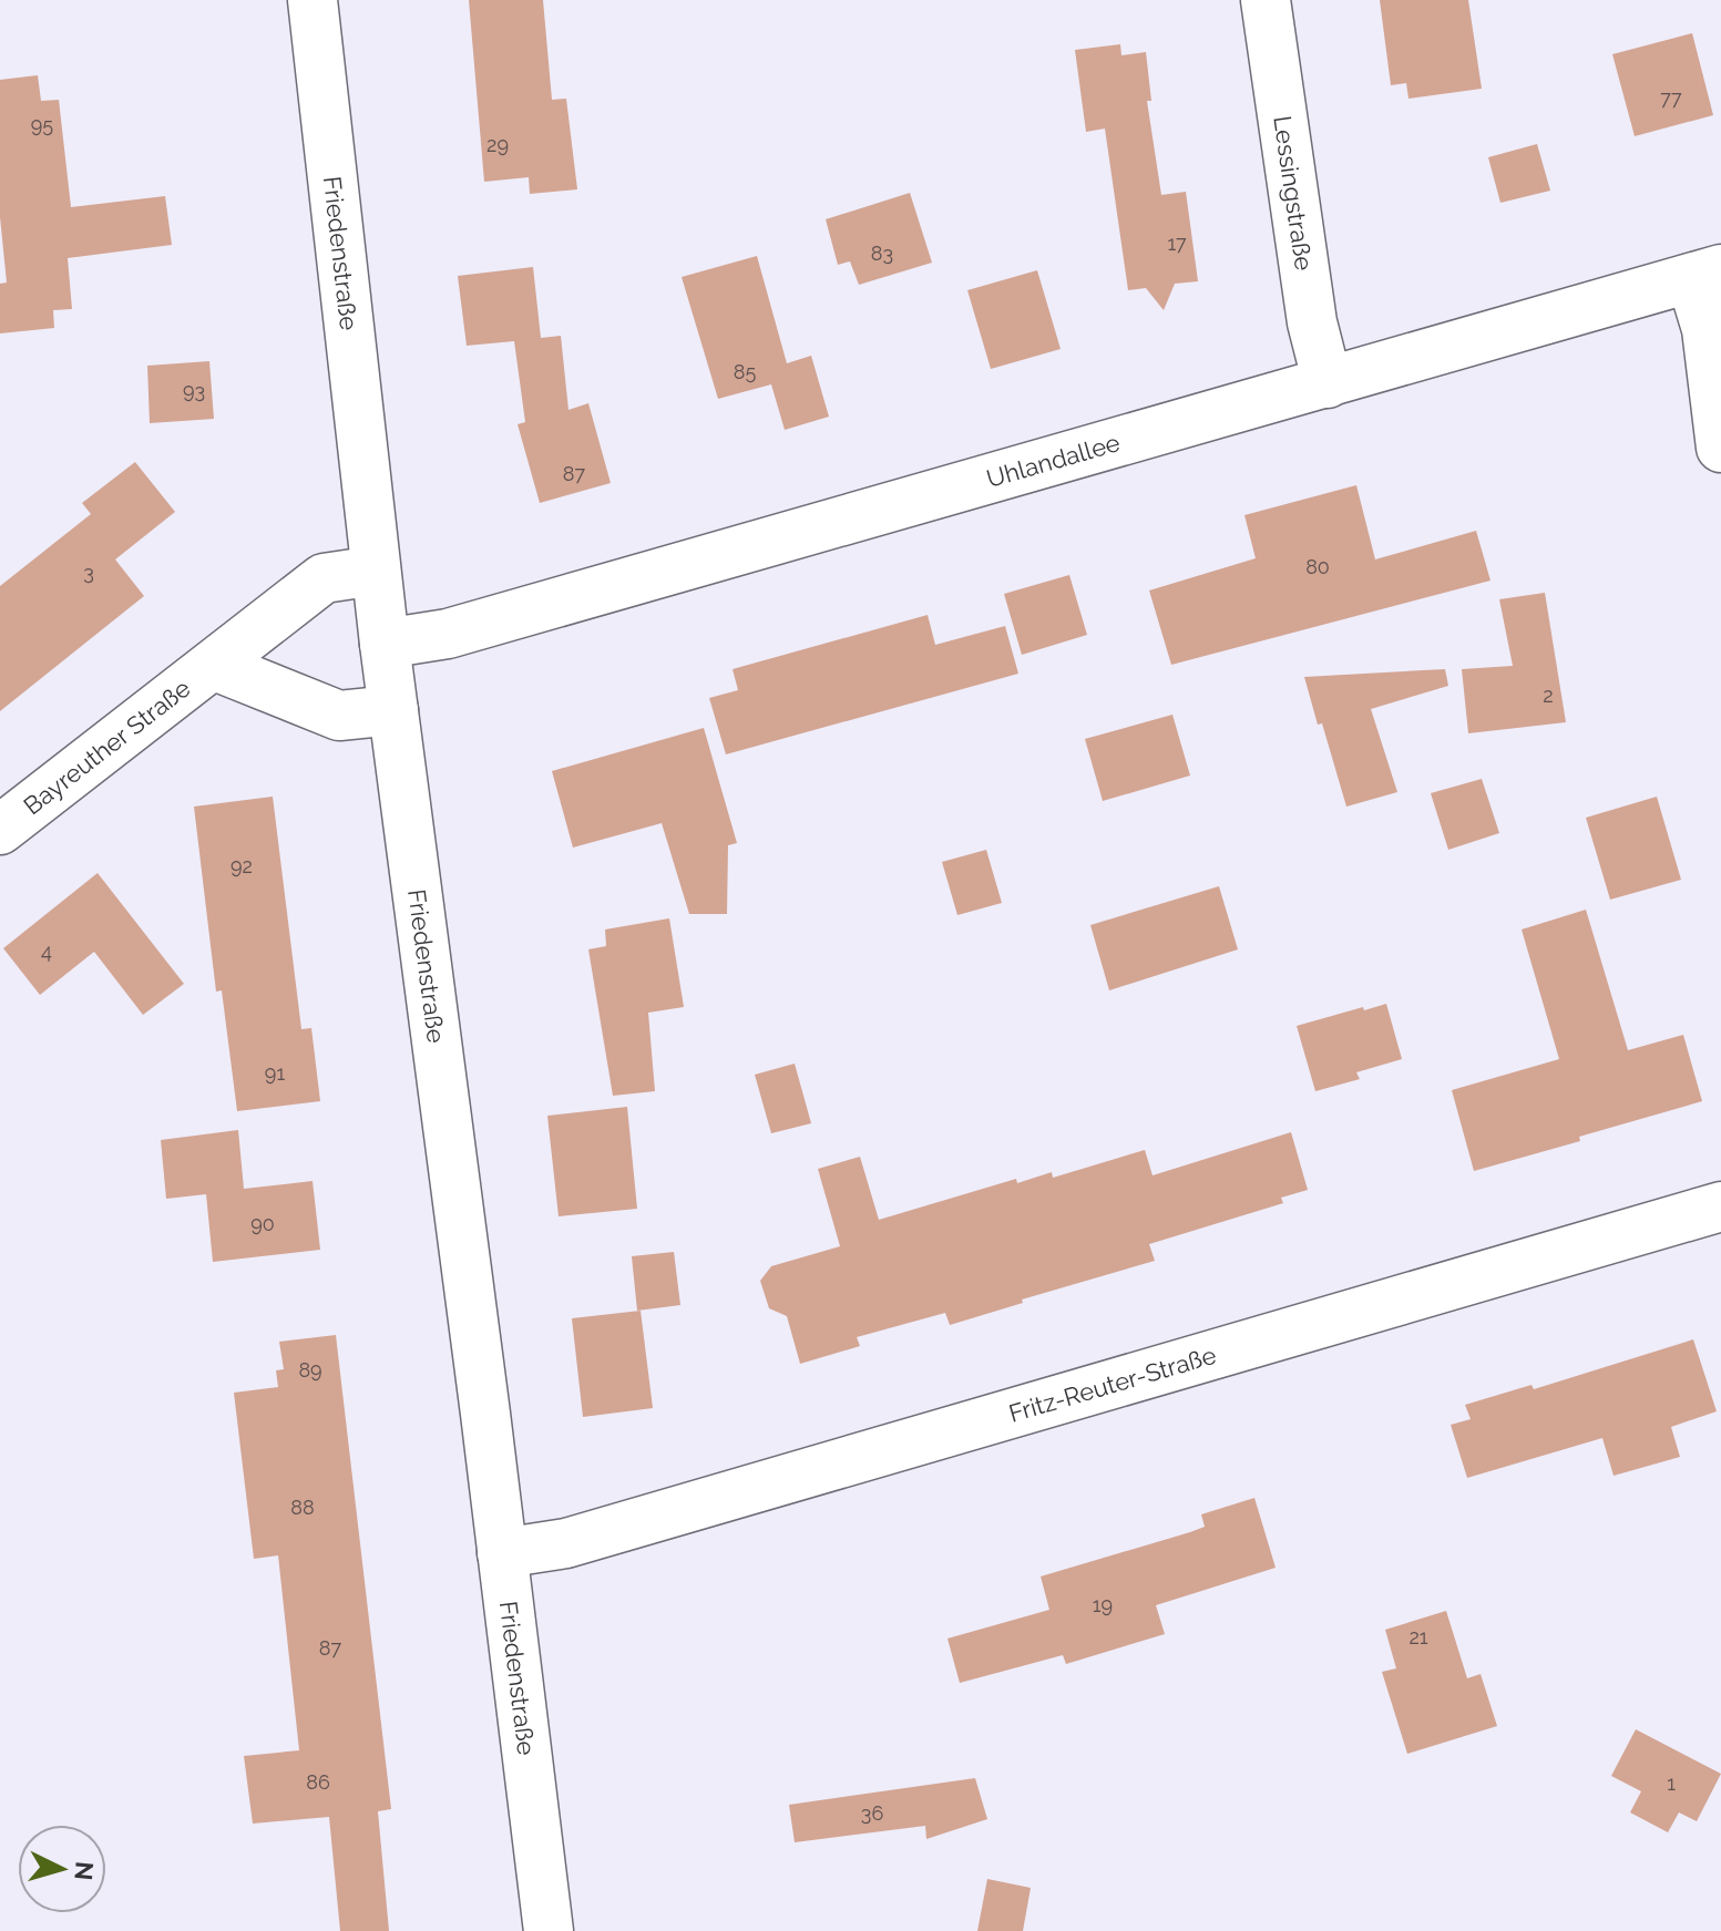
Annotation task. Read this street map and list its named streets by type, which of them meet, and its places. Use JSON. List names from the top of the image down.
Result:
{
  "streets": {
    "street": [
      "Lessingstraße",
      "Friedenstraße",
      "Uhlandallee",
      "Bayreuther Straße",
      "Fritz-Reuter-Straße"
    ]
  },
  "crossings": [
    ["Lessingstraße", "Uhlandallee"],
    ["Friedenstraße", "Uhlandallee"],
    ["Friedenstraße", "Bayreuther Straße"],
    ["Friedenstraße", "Fritz-Reuter-Straße"]
  ],
  "house_numbers": [
    "77",
    "95",
    "29",
    "17",
    "83",
    "85",
    "93",
    "87",
    "80",
    "3",
    "2",
    "92",
    "4",
    "91",
    "90",
    "89",
    "88",
    "19",
    "21",
    "87",
    "86",
    "1",
    "36"
  ],
  "north": "right"
}
